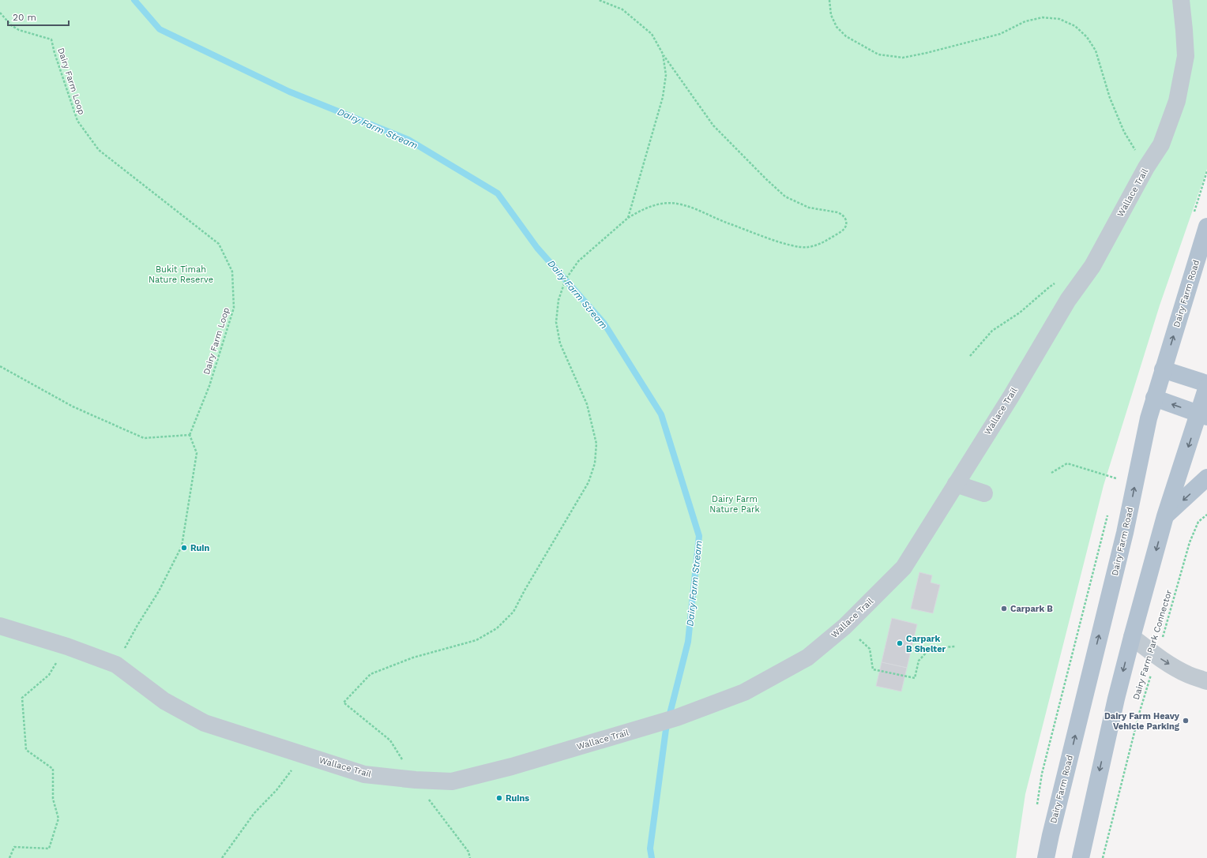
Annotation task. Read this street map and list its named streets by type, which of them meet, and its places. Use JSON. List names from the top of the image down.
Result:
{
  "streets": {
    "main road": ["Dairy Farm Road"],
    "lane": ["Wallace Trail"],
    "path": ["Dairy Farm Loop", "Dairy Farm Park Connector"]
  },
  "water": ["Dairy Farm Stream"],
  "parks": ["Bukit Timah Nature Reserve", "Dairy Farm Nature Park"],
  "places": [
    "Ruin",
    "Carpark B",
    "Carpark B Shelter",
    "Dairy Farm Heavy Vehicle Parking",
    "Ruins"
  ],
  "scale_bar": "20 m"
}
